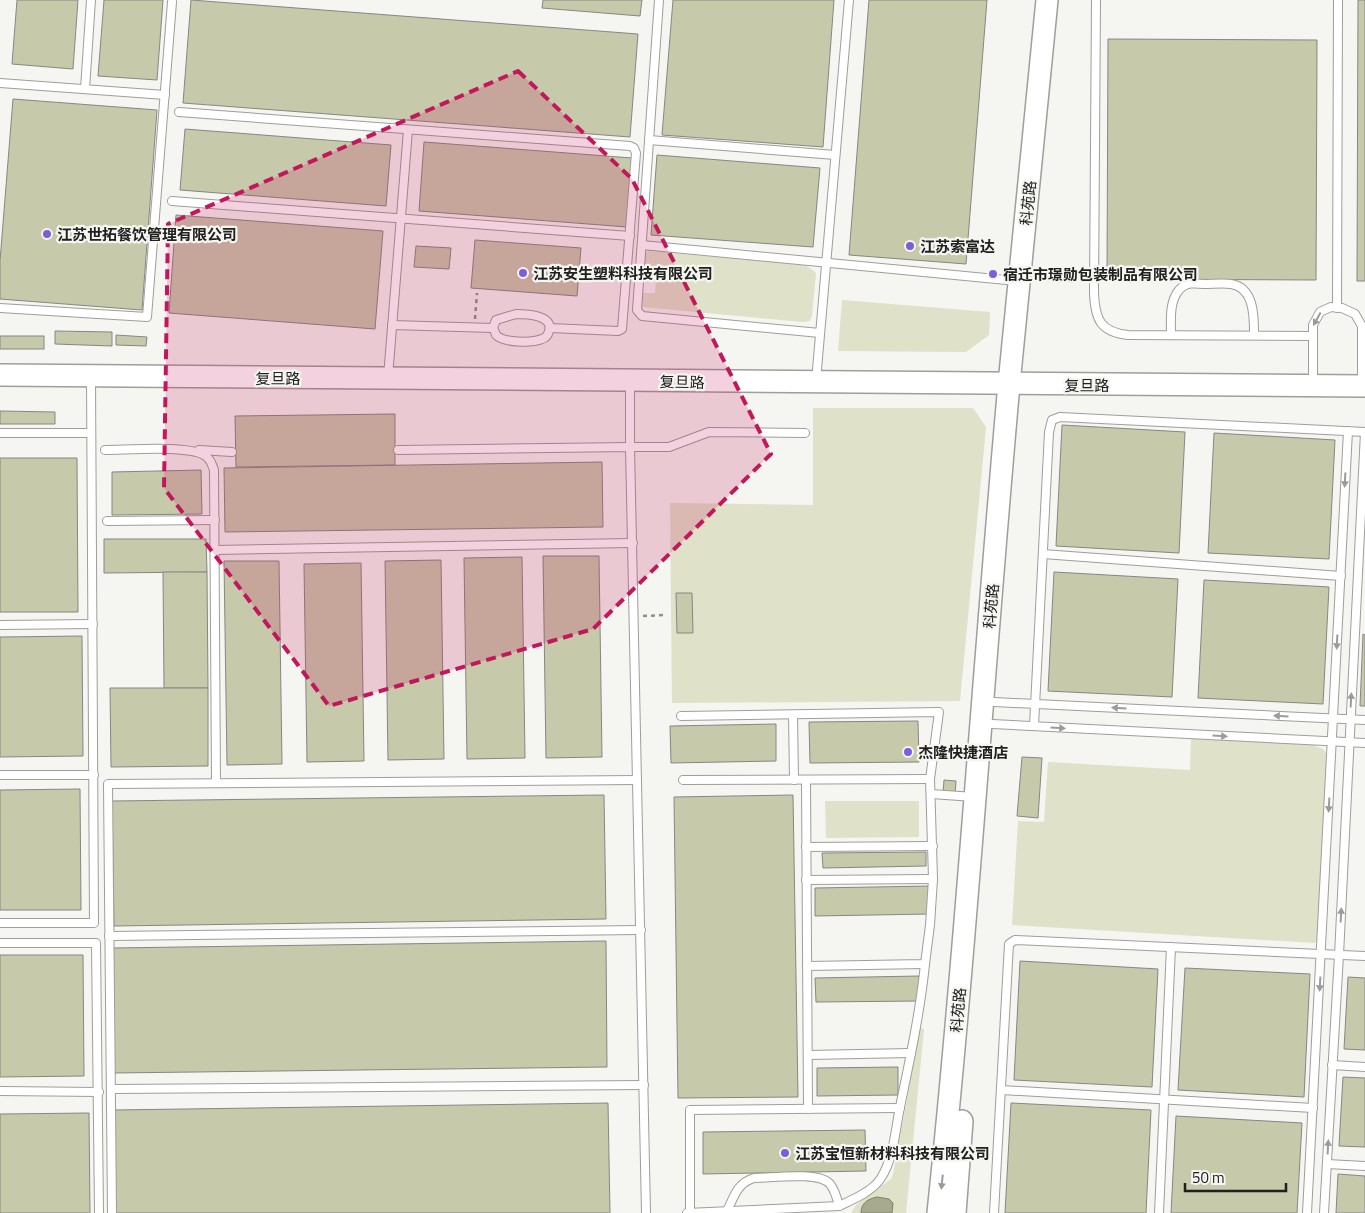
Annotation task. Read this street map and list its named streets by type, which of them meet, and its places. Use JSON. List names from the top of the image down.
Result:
{
  "streets": {
    "street": ["科苑路", "复旦路"]
  },
  "crossings": [
    ["科苑路", "复旦路"]
  ],
  "places": [
    "江苏世拓餐饮管理有限公司",
    "江苏索富达",
    "江苏安生塑料科技有限公司",
    "宿迁市璟勋包装制品有限公司",
    "杰隆快捷酒店",
    "江苏宝恒新材料科技有限公司"
  ],
  "scale_bar": "50 m"
}
